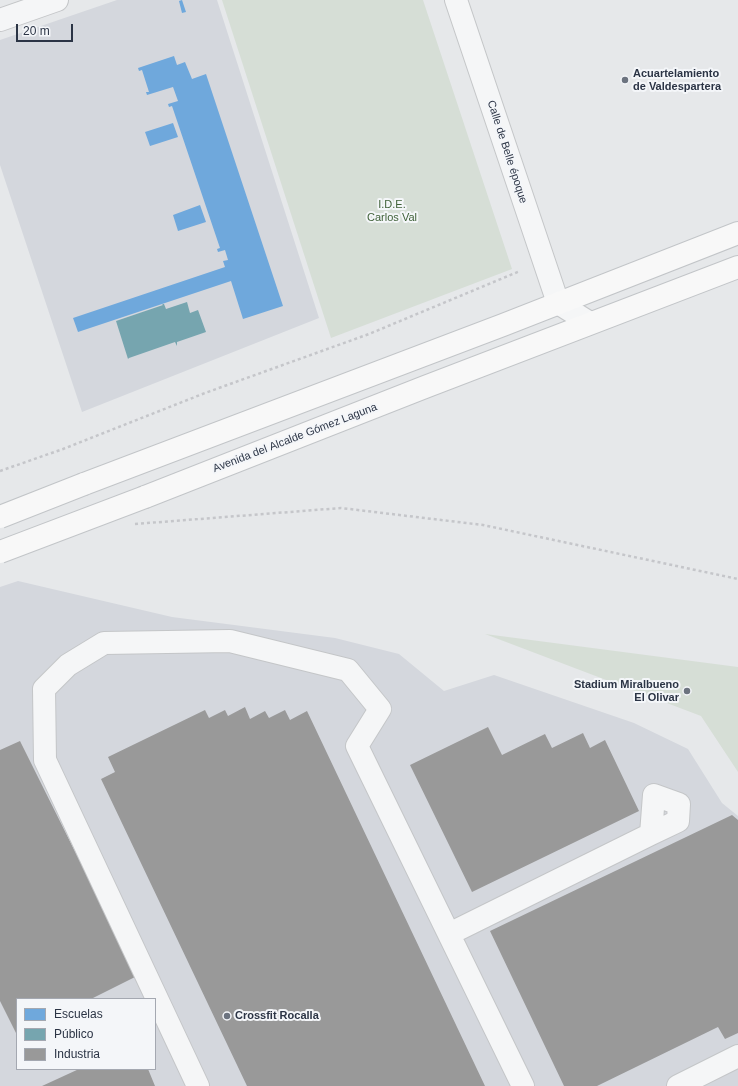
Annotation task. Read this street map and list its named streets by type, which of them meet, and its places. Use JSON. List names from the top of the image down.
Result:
{
  "streets": {
    "main road": ["Avenida del Alcalde Gómez Laguna"],
    "street": ["Calle de Belle époque"]
  },
  "parks": ["I.D.E. Carlos Val"],
  "places": ["Acuartelamiento de Valdespartera", "Stadium Miralbueno El Olivar", "Crossfit Rocalla"],
  "legend": ["Escuelas", "Público", "Industria"],
  "scale_bar": "20 m"
}
